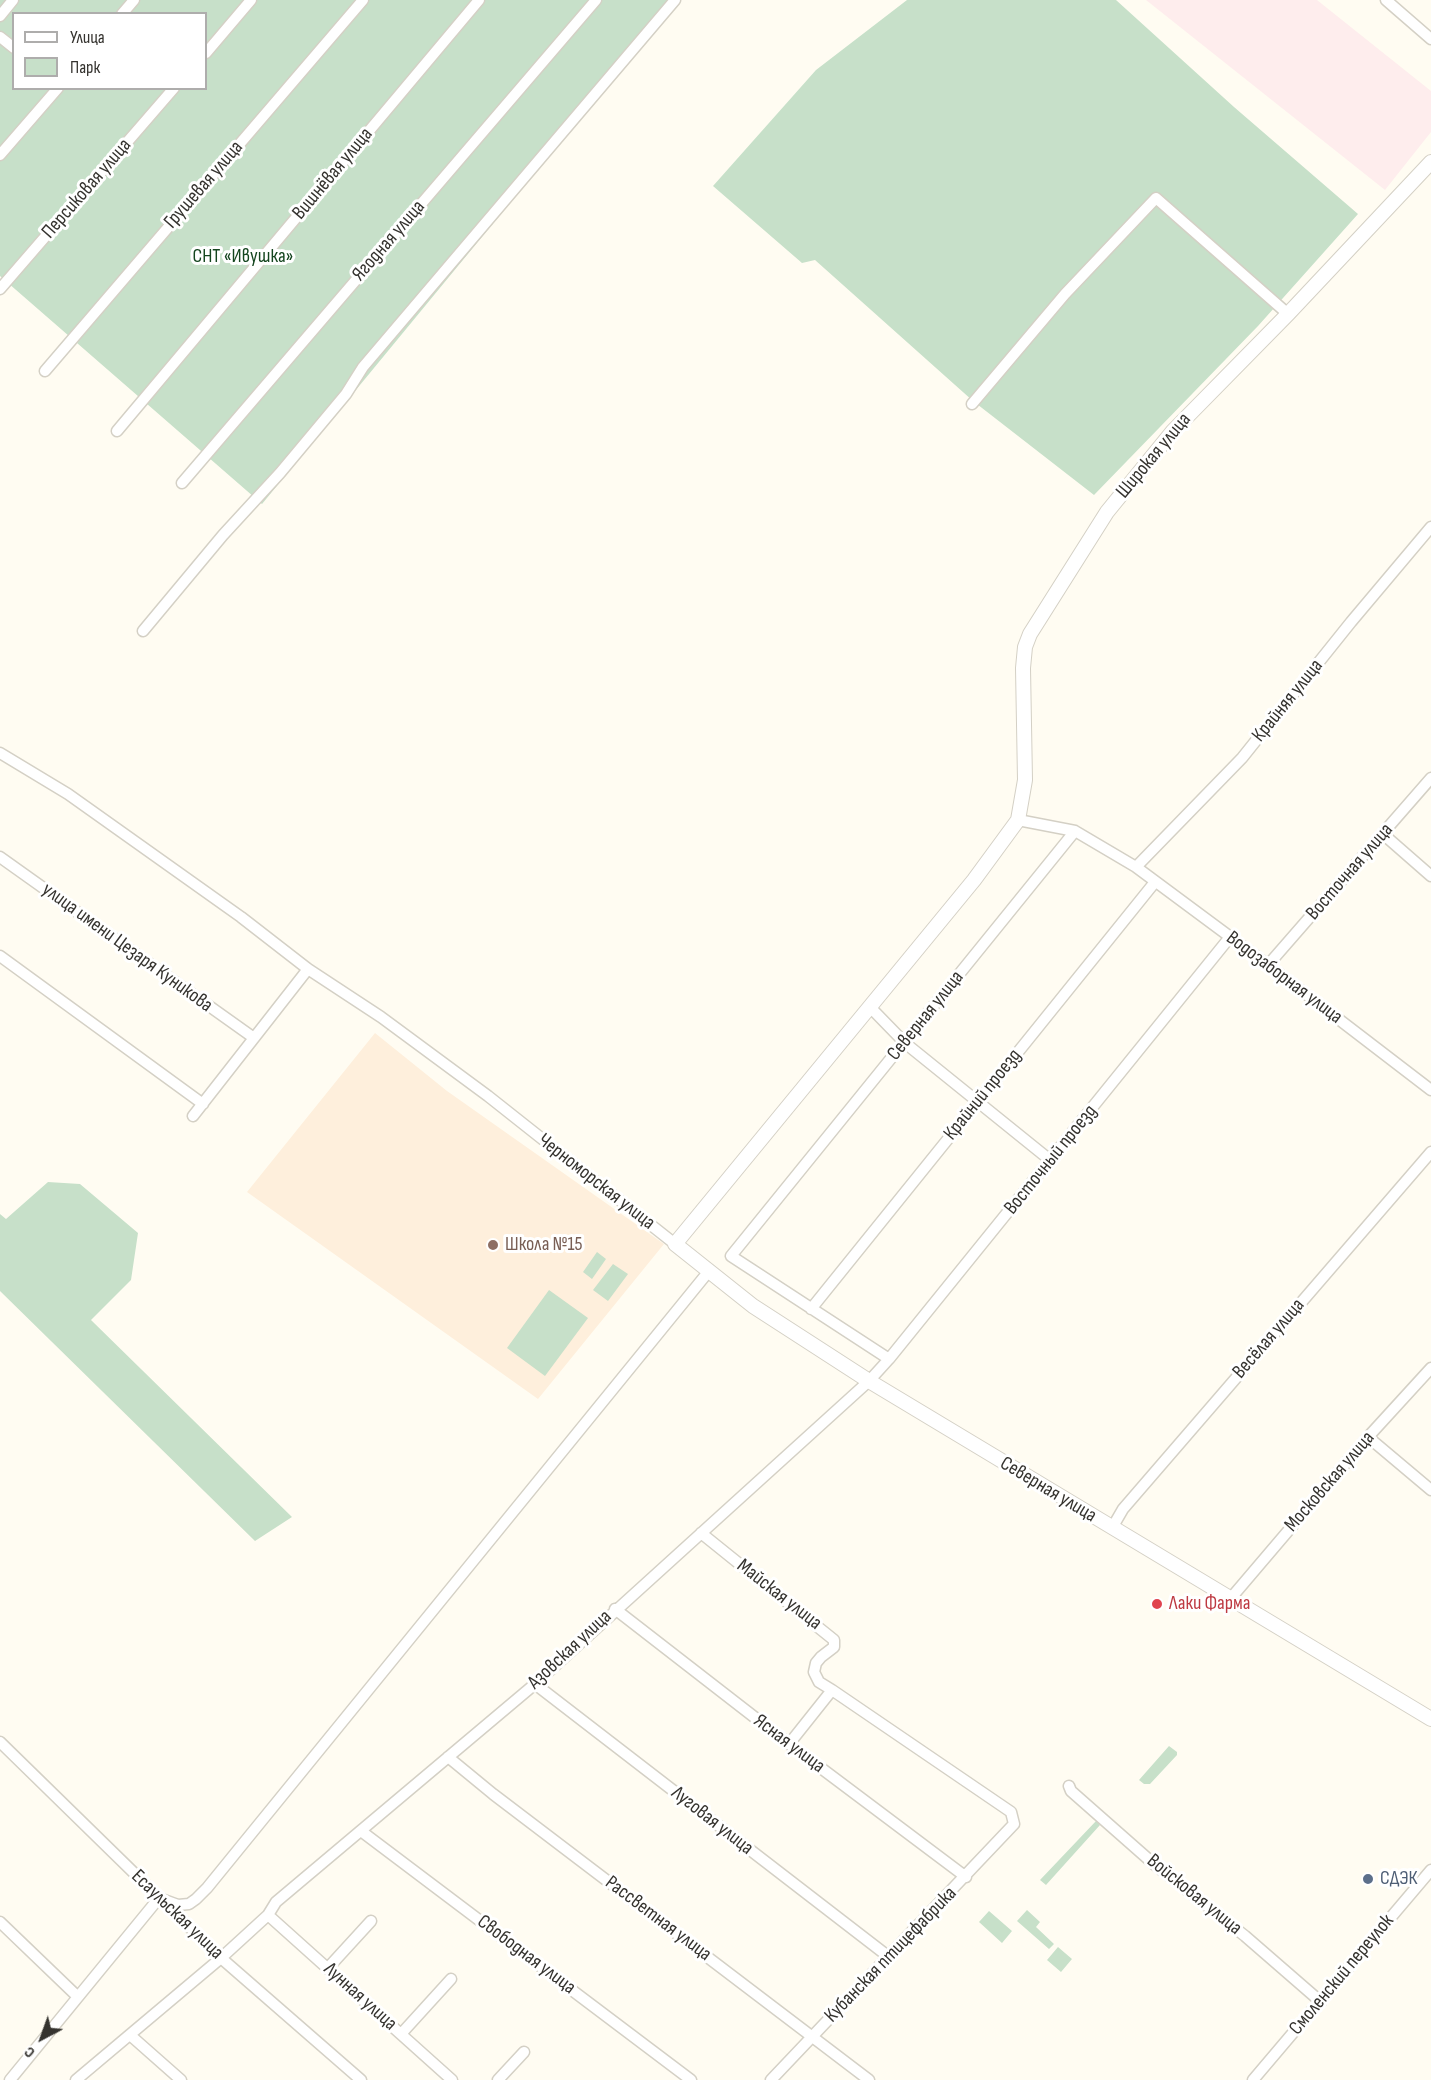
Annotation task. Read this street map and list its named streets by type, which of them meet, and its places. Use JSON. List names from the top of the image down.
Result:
{
  "streets": {
    "street": [
      "Вишнёвая улица",
      "Грушевая улица",
      "Персиковая улица",
      "Ягодная улица",
      "Широкая улица",
      "Крайняя улица",
      "Восточная улица",
      "улица имени Цезаря Куникова",
      "Водозаборная улица",
      "Северная улица",
      "Крайний проезд",
      "Восточный проезд",
      "Черноморская улица",
      "Весёлая улица",
      "Московская улица",
      "Майская улица",
      "Азовская улица",
      "Ясная улица",
      "Луговая улица",
      "Войсковая улица",
      "Есаульская улица",
      "Рассветная улица",
      "Свободная улица",
      "Кубанская птицефабрика",
      "Смоленский переулок",
      "Лунная улица"
    ]
  },
  "crossings": [
    ["Широкая улица", "Водозаборная улица"],
    ["Крайняя улица", "Водозаборная улица"],
    ["Восточная улица", "Водозаборная улица"],
    ["Водозаборная улица", "Северная улица"],
    ["Водозаборная улица", "Крайний проезд"],
    ["Водозаборная улица", "Восточный проезд"],
    ["Северная улица", "Крайний проезд"],
    ["Северная улица", "Восточный проезд"],
    ["Северная улица", "Черноморская улица"],
    ["Северная улица", "Весёлая улица"],
    ["Северная улица", "Московская улица"],
    ["Северная улица", "Азовская улица"],
    ["Восточный проезд", "Азовская улица"],
    ["Майская улица", "Азовская улица"],
    ["Майская улица", "Кубанская птицефабрика"],
    ["Азовская улица", "Ясная улица"],
    ["Азовская улица", "Луговая улица"],
    ["Азовская улица", "Есаульская улица"],
    ["Азовская улица", "Рассветная улица"],
    ["Азовская улица", "Свободная улица"],
    ["Азовская улица", "Лунная улица"],
    ["Ясная улица", "Кубанская птицефабрика"],
    ["Луговая улица", "Кубанская птицефабрика"],
    ["Войсковая улица", "Смоленский переулок"],
    ["Рассветная улица", "Кубанская птицефабрика"]
  ],
  "parks": ["СНТ «Ивушка»"],
  "places": ["Школа №15", "Лаки Фарма", "СДЭК"],
  "legend": ["Улица", "Парк"],
  "north": "bottom left"
}
